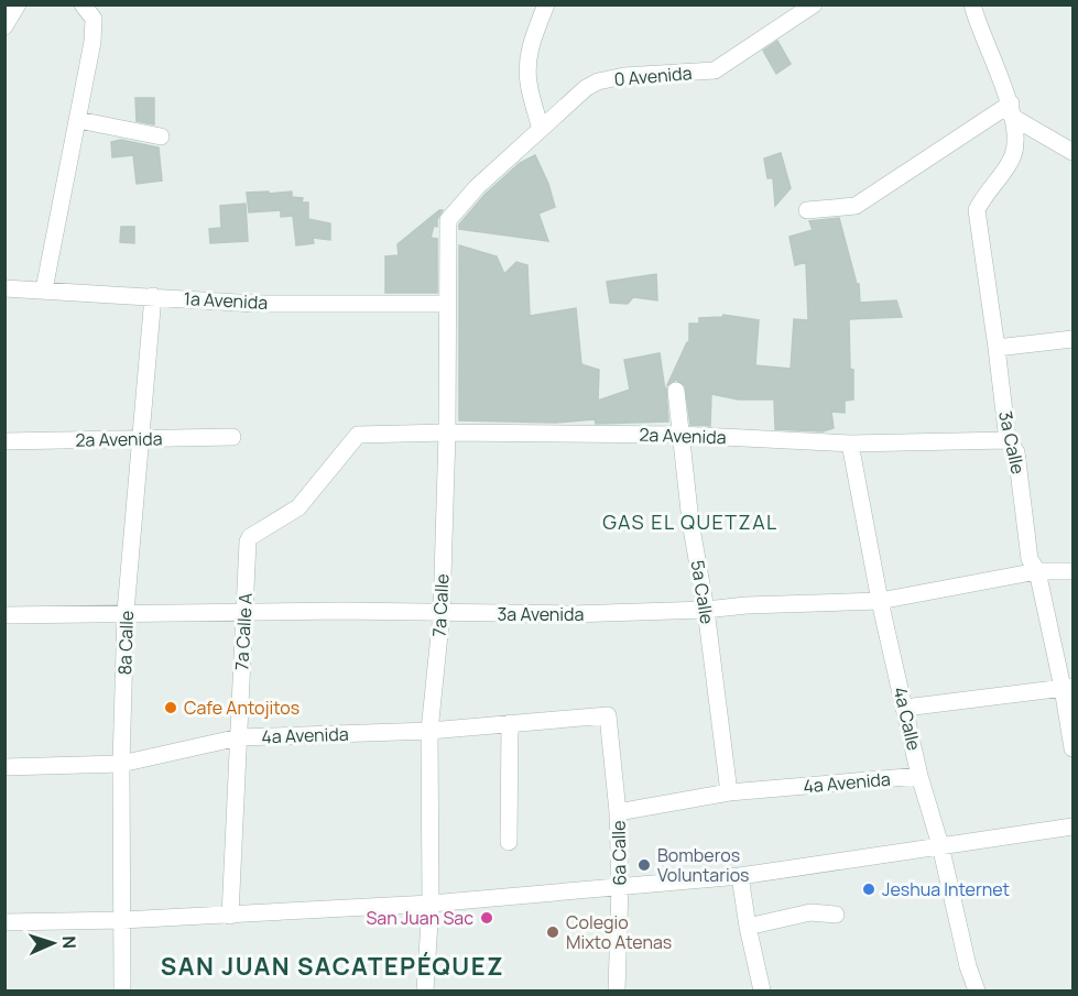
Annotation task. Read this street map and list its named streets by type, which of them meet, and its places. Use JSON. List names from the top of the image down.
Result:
{
  "streets": {
    "street": [
      "0 Avenida",
      "1a Avenida",
      "2a Avenida",
      "3a Calle",
      "5a Calle",
      "7a Calle",
      "3a Avenida",
      "7a Calle A",
      "8a Calle",
      "4a Calle",
      "4a Avenida",
      "6a Calle"
    ]
  },
  "crossings": [
    ["0 Avenida", "7a Calle"],
    ["1a Avenida", "7a Calle"],
    ["1a Avenida", "8a Calle"],
    ["2a Avenida", "3a Calle"],
    ["2a Avenida", "5a Calle"],
    ["2a Avenida", "7a Calle"],
    ["2a Avenida", "7a Calle A"],
    ["2a Avenida", "8a Calle"],
    ["2a Avenida", "4a Calle"],
    ["3a Calle", "3a Avenida"],
    ["5a Calle", "3a Avenida"],
    ["5a Calle", "4a Avenida"],
    ["7a Calle", "3a Avenida"],
    ["7a Calle", "4a Avenida"],
    ["3a Avenida", "7a Calle A"],
    ["3a Avenida", "8a Calle"],
    ["3a Avenida", "4a Calle"],
    ["7a Calle A", "4a Avenida"],
    ["8a Calle", "4a Avenida"],
    ["4a Calle", "4a Avenida"],
    ["4a Avenida", "6a Calle"]
  ],
  "districts": ["GAS EL QUETZAL", "SAN JUAN SACATEPÉQUEZ"],
  "places": [
    "Cafe Antojitos",
    "Bomberos Voluntarios",
    "Jeshua Internet",
    "San Juan Sac",
    "Colegio Mixto Atenas"
  ],
  "north": "right"
}
